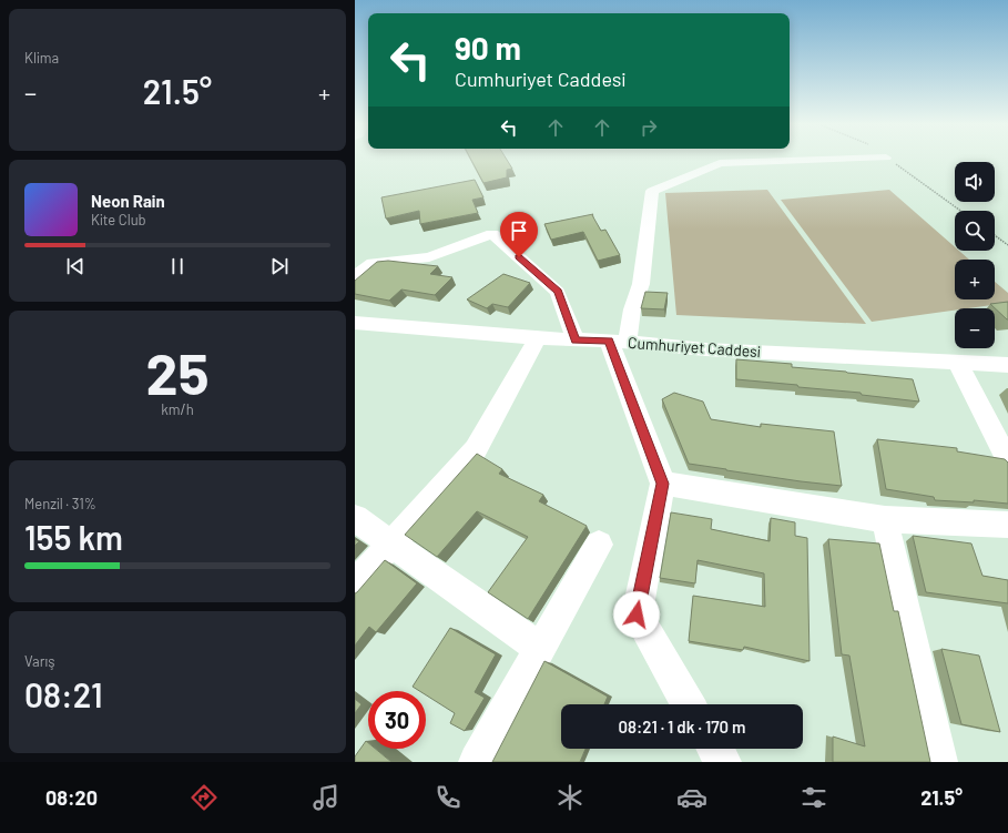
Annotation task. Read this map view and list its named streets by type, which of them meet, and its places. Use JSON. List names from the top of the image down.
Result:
{
  "streets": {
    "street": ["Cumhuriyet Caddesi"]
  },
  "page": {
    "tile": [
      "Klima",
      ["25", "km/h"],
      ["Menzil · 31%", "155 km"],
      ["Varış", "08:21"]
    ],
    "turn": ["90 m", "Cumhuriyet Caddesi"],
    "heat": ["−", "21.5°", "+"],
    "map_buttons": ["+", "−"],
    "song": ["Neon Rain", "Kite Club"],
    "limit": "30",
    "trip": "08:21 · 1 dk · 170 m",
    "tabs": ["08:20", "21.5°"]
  }
}
